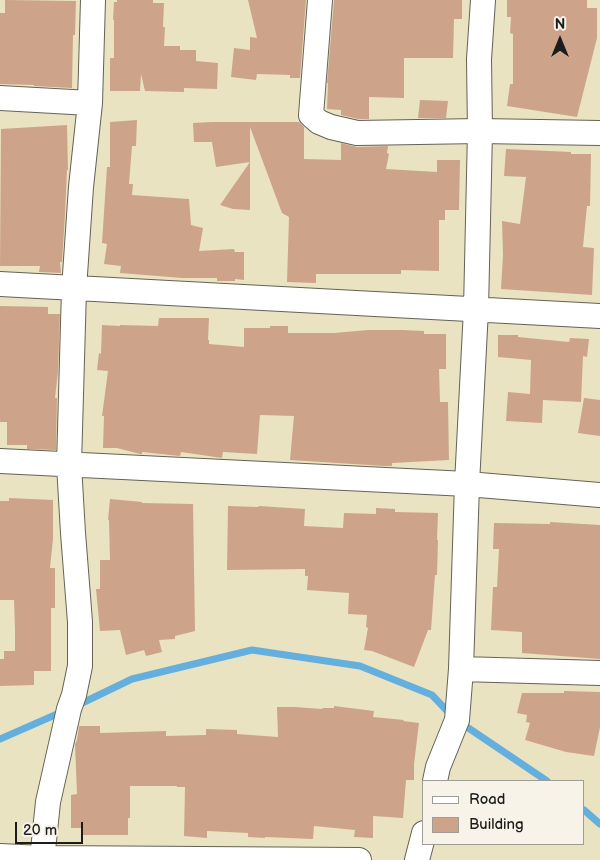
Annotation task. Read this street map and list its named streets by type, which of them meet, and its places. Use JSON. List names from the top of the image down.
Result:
{
  "legend": ["Road", "Building"],
  "scale_bar": "20 m",
  "north": "top"
}
